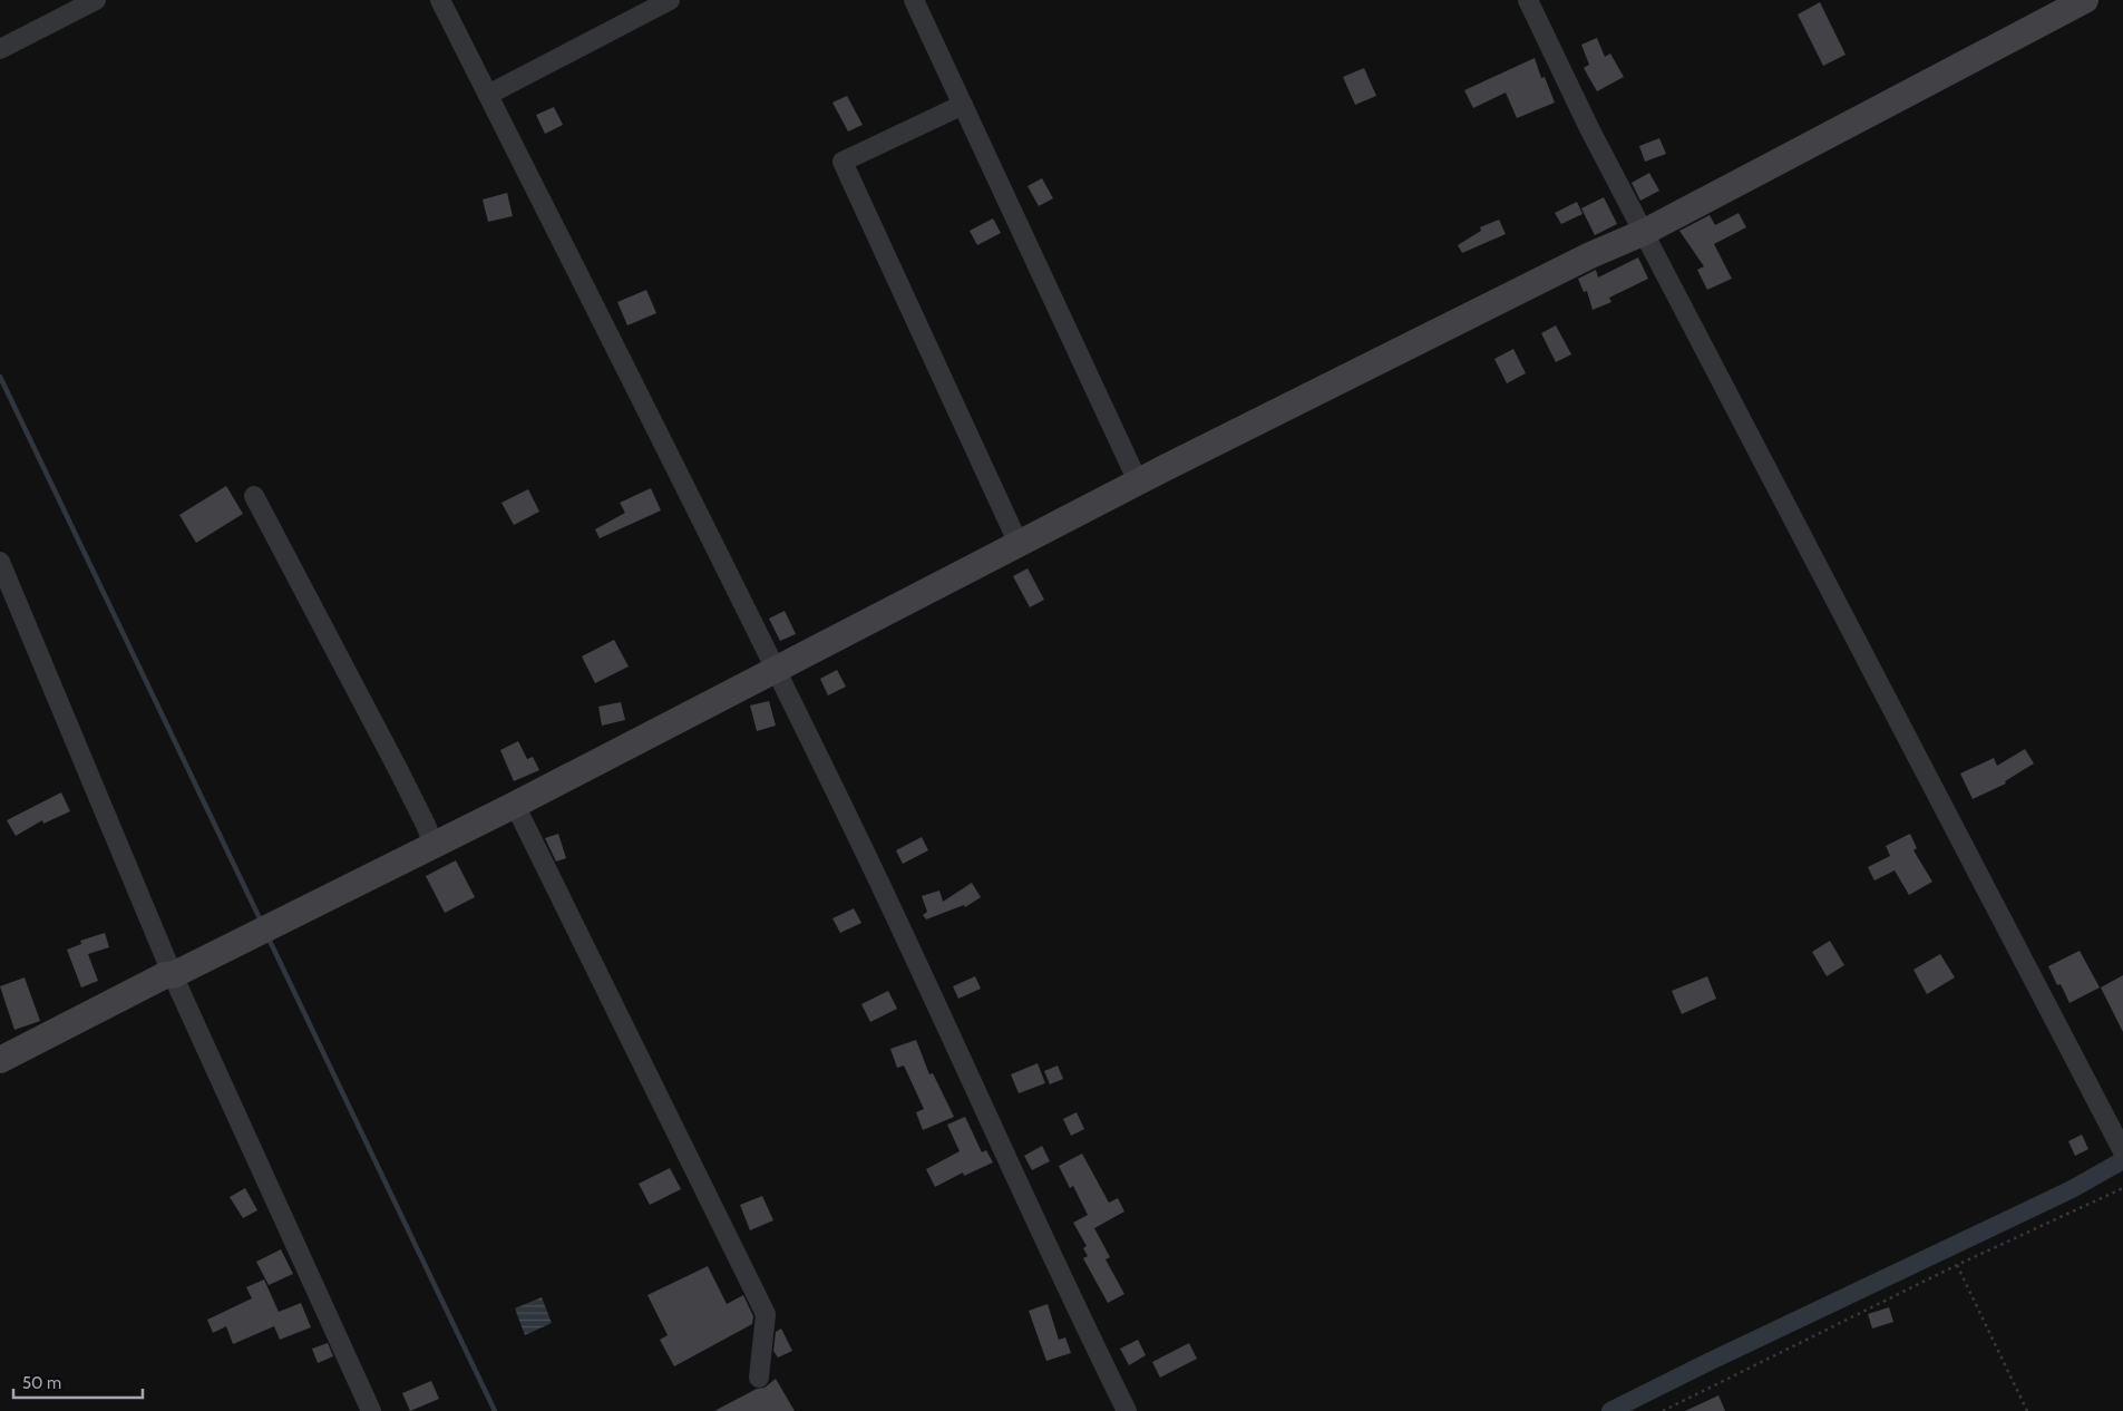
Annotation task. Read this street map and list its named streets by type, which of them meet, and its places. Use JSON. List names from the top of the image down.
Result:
{
  "scale_bar": "50 m"
}
